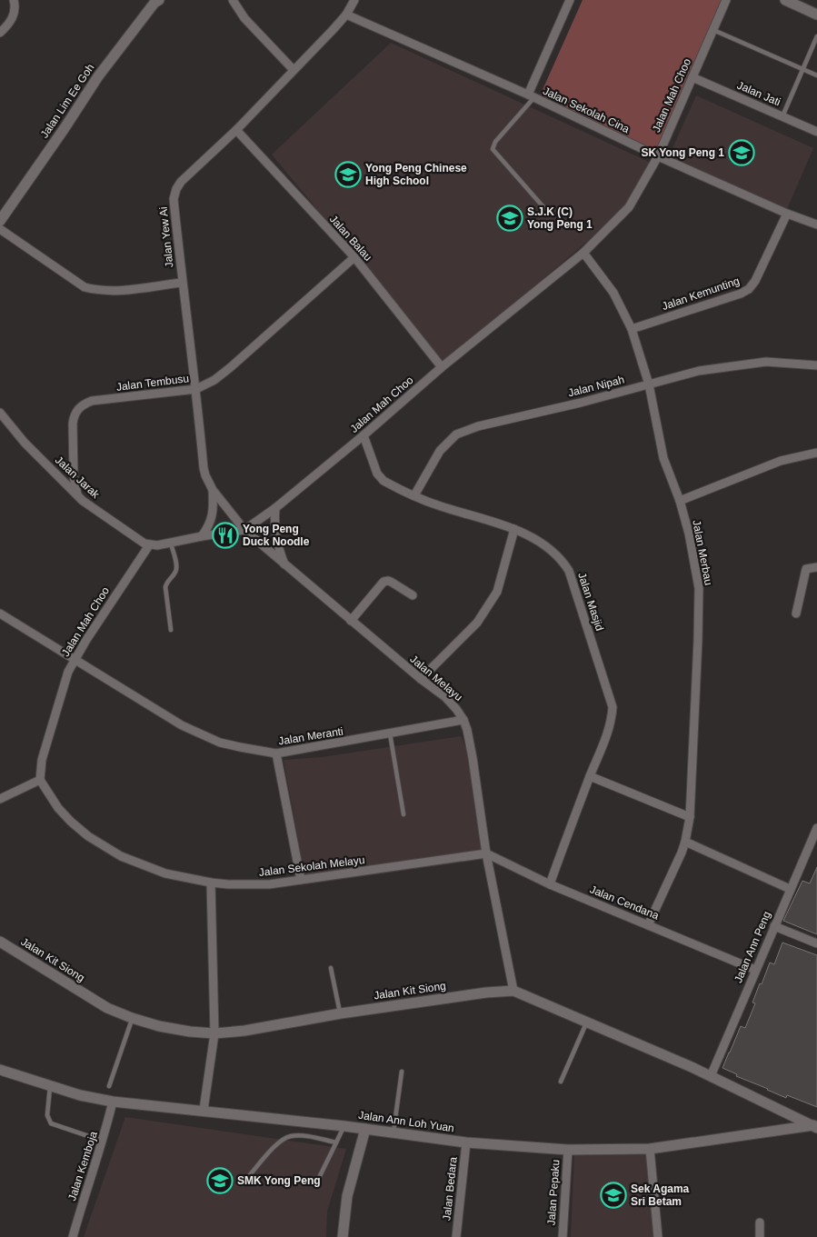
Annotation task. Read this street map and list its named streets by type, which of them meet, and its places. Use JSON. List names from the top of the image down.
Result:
{
  "streets": {
    "street": [
      "Jalan Jati",
      "Jalan Mah Choo",
      "Jalan Lim Ee Goh",
      "Jalan Sekolah Cina",
      "Jalan Yew Ai",
      "Jalan Balau",
      "Jalan Kemunting",
      "Jalan Tembusu",
      "Jalan Nipah",
      "Jalan Jarak",
      "Jalan Merbau",
      "Jalan Masjid",
      "Jalan Melayu",
      "Jalan Meranti",
      "Jalan Sekolah Melayu",
      "Jalan Cendana",
      "Jalan Ann Peng",
      "Jalan Kit Siong",
      "Jalan Ann Loh Yuan",
      "Jalan Kemboja",
      "Jalan Bedara",
      "Jalan Pepaku"
    ]
  },
  "crossings": [
    ["Jalan Jati", "Jalan Mah Choo"],
    ["Jalan Mah Choo", "Jalan Sekolah Cina"],
    ["Jalan Mah Choo", "Jalan Yew Ai"],
    ["Jalan Mah Choo", "Jalan Balau"],
    ["Jalan Mah Choo", "Jalan Tembusu"],
    ["Jalan Mah Choo", "Jalan Jarak"],
    ["Jalan Mah Choo", "Jalan Merbau"],
    ["Jalan Mah Choo", "Jalan Masjid"],
    ["Jalan Mah Choo", "Jalan Melayu"],
    ["Jalan Mah Choo", "Jalan Meranti"],
    ["Jalan Mah Choo", "Jalan Sekolah Melayu"],
    ["Jalan Sekolah Cina", "Jalan Yew Ai"],
    ["Jalan Sekolah Cina", "Jalan Kemunting"],
    ["Jalan Yew Ai", "Jalan Balau"],
    ["Jalan Yew Ai", "Jalan Tembusu"],
    ["Jalan Yew Ai", "Jalan Jarak"],
    ["Jalan Yew Ai", "Jalan Melayu"],
    ["Jalan Balau", "Jalan Tembusu"],
    ["Jalan Kemunting", "Jalan Merbau"],
    ["Jalan Tembusu", "Jalan Jarak"],
    ["Jalan Nipah", "Jalan Merbau"],
    ["Jalan Nipah", "Jalan Masjid"],
    ["Jalan Merbau", "Jalan Cendana"],
    ["Jalan Masjid", "Jalan Cendana"],
    ["Jalan Melayu", "Jalan Meranti"],
    ["Jalan Melayu", "Jalan Sekolah Melayu"],
    ["Jalan Melayu", "Jalan Cendana"],
    ["Jalan Melayu", "Jalan Kit Siong"],
    ["Jalan Sekolah Melayu", "Jalan Cendana"],
    ["Jalan Cendana", "Jalan Ann Peng"],
    ["Jalan Ann Peng", "Jalan Kit Siong"],
    ["Jalan Kit Siong", "Jalan Ann Loh Yuan"],
    ["Jalan Ann Loh Yuan", "Jalan Kemboja"],
    ["Jalan Ann Loh Yuan", "Jalan Bedara"],
    ["Jalan Ann Loh Yuan", "Jalan Pepaku"]
  ],
  "places": {
    "school or university": [
      "SK Yong Peng 1",
      "Yong Peng Chinese High School",
      "S.J.K (C) Yong Peng 1",
      "SMK Yong Peng",
      "Sek Agama Sri Betam"
    ],
    "restaurant": ["Yong Peng Duck Noodle"]
  }
}
